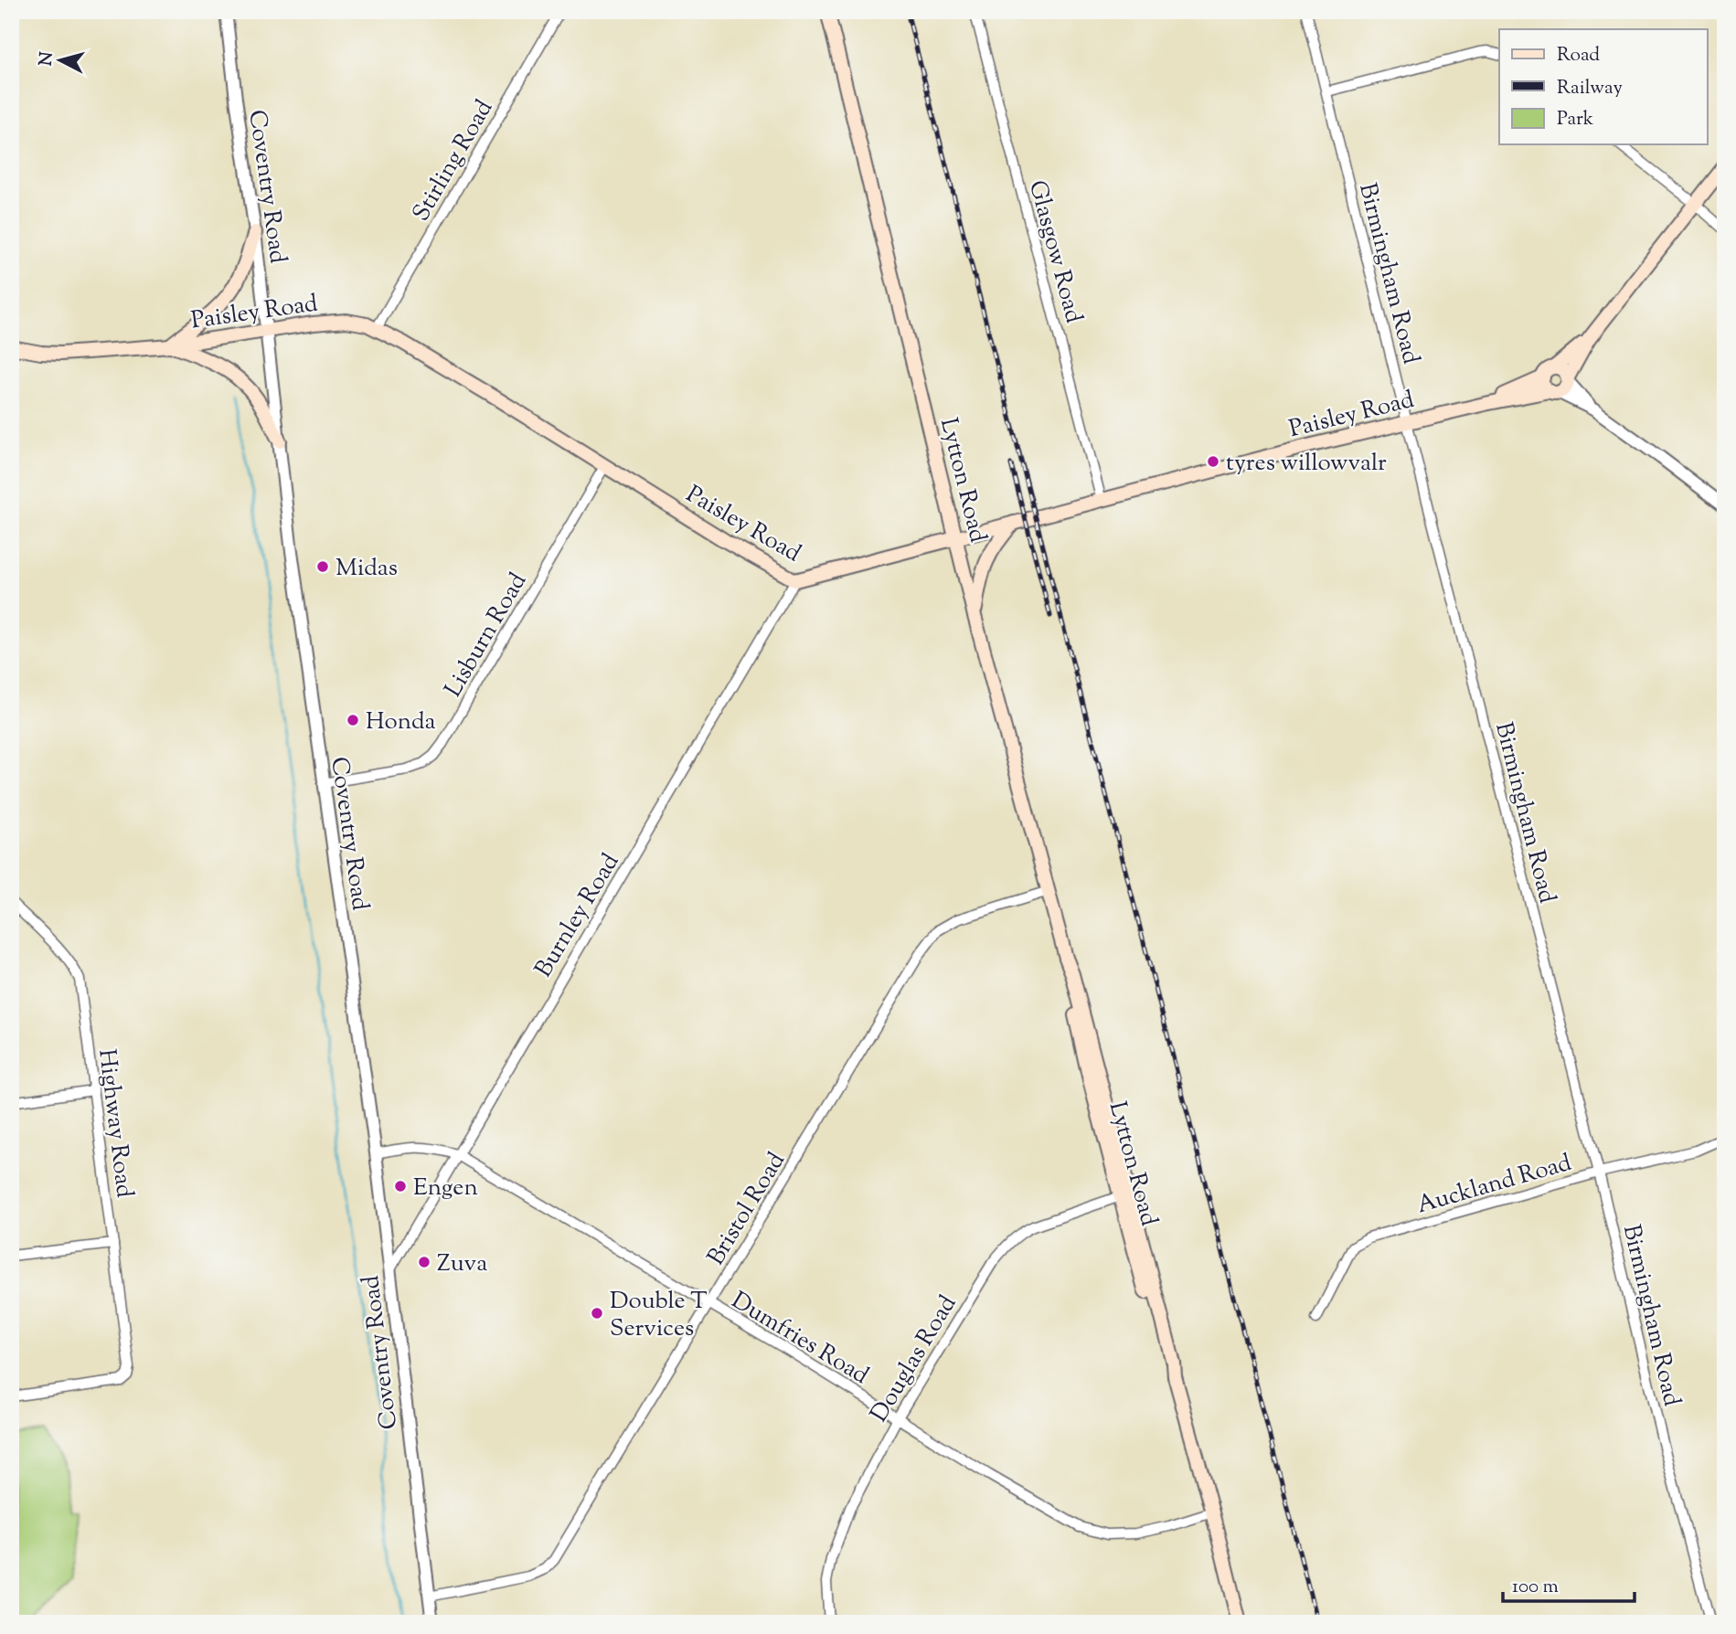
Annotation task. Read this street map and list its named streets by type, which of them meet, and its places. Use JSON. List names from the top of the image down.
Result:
{
  "streets": {
    "main road": ["Paisley Road", "Lytton Road"],
    "street": [
      "Stirling Road",
      "Coventry Road",
      "Glasgow Road",
      "Birmingham Road",
      "Lisburn Road",
      "Burnley Road",
      "Highway Road",
      "Auckland Road",
      "Bristol Road",
      "Dumfries Road",
      "Douglas Road"
    ]
  },
  "crossings": [
    ["Stirling Road", "Paisley Road"],
    ["Coventry Road", "Paisley Road"],
    ["Coventry Road", "Lisburn Road"],
    ["Coventry Road", "Burnley Road"],
    ["Coventry Road", "Bristol Road"],
    ["Coventry Road", "Dumfries Road"],
    ["Glasgow Road", "Paisley Road"],
    ["Birmingham Road", "Paisley Road"],
    ["Birmingham Road", "Auckland Road"],
    ["Paisley Road", "Lytton Road"],
    ["Paisley Road", "Lisburn Road"],
    ["Paisley Road", "Burnley Road"],
    ["Lytton Road", "Bristol Road"],
    ["Lytton Road", "Dumfries Road"],
    ["Lytton Road", "Douglas Road"],
    ["Burnley Road", "Dumfries Road"],
    ["Bristol Road", "Dumfries Road"],
    ["Dumfries Road", "Douglas Road"]
  ],
  "places": [
    "tyres willowvalr",
    "Midas",
    "Honda",
    "Engen",
    "Zuva",
    "Double T Services"
  ],
  "legend": ["Road", "Railway", "Park"],
  "scale_bar": "100 m",
  "north": "left"
}
